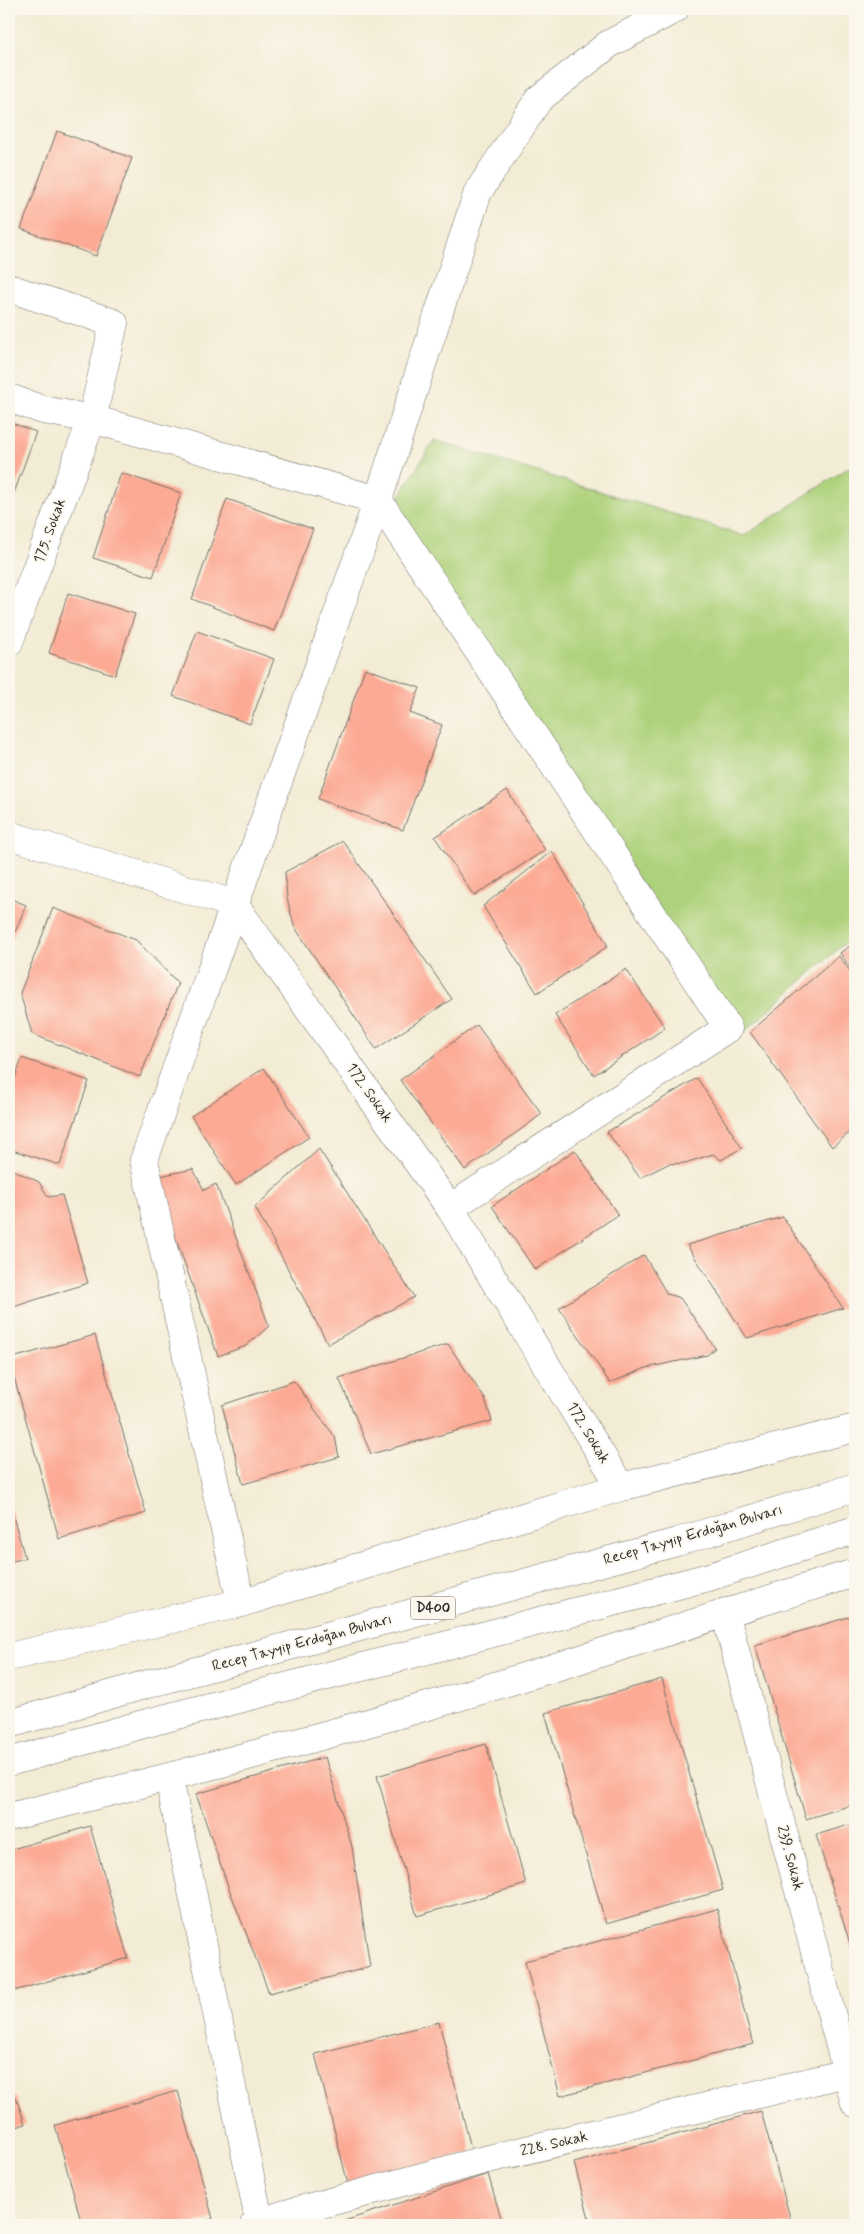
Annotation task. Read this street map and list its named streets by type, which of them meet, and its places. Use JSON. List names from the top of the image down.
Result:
{
  "streets": {
    "main road": [
      "175. Sokak",
      "172. Sokak",
      "Recep Tayyip Erdoğan Bulvarı",
      "D400",
      "239. Sokak",
      "228. Sokak"
    ]
  },
  "crossings": [
    ["239. Sokak", "228. Sokak"]
  ]
}
